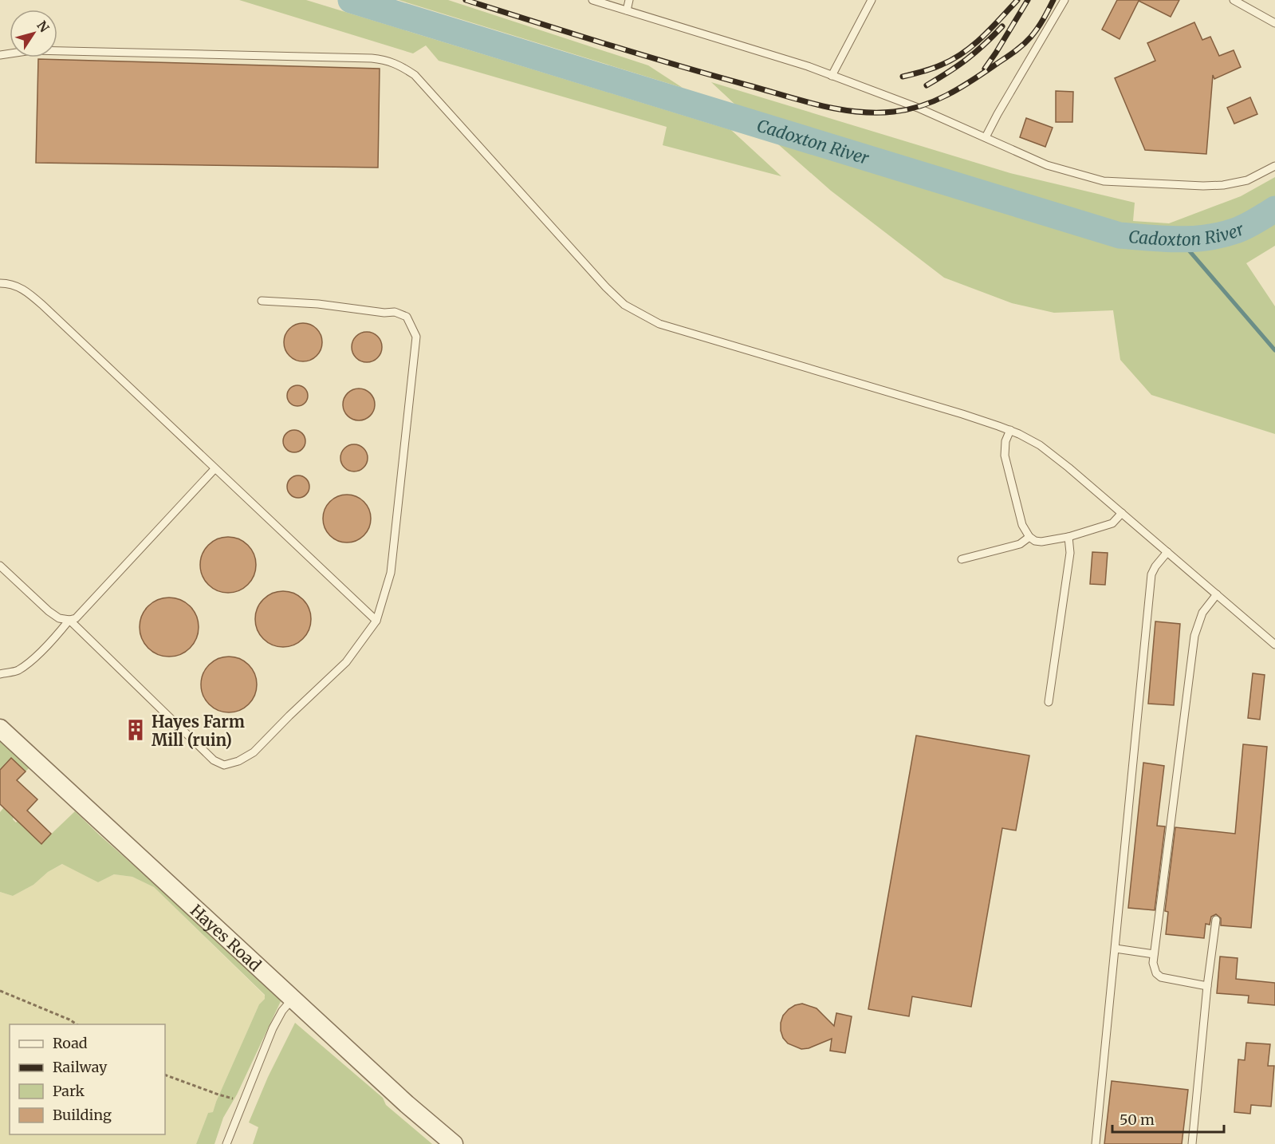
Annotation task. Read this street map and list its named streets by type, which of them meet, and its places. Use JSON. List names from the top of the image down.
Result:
{
  "streets": {
    "street": ["Hayes Road"]
  },
  "water": ["Cadoxton River"],
  "places": {
    "building": ["Hayes Farm Mill (ruin)"]
  },
  "legend": [
    "Road",
    "Railway",
    "Park",
    "Building"
  ],
  "scale_bar": "50 m",
  "north": "top right"
}
